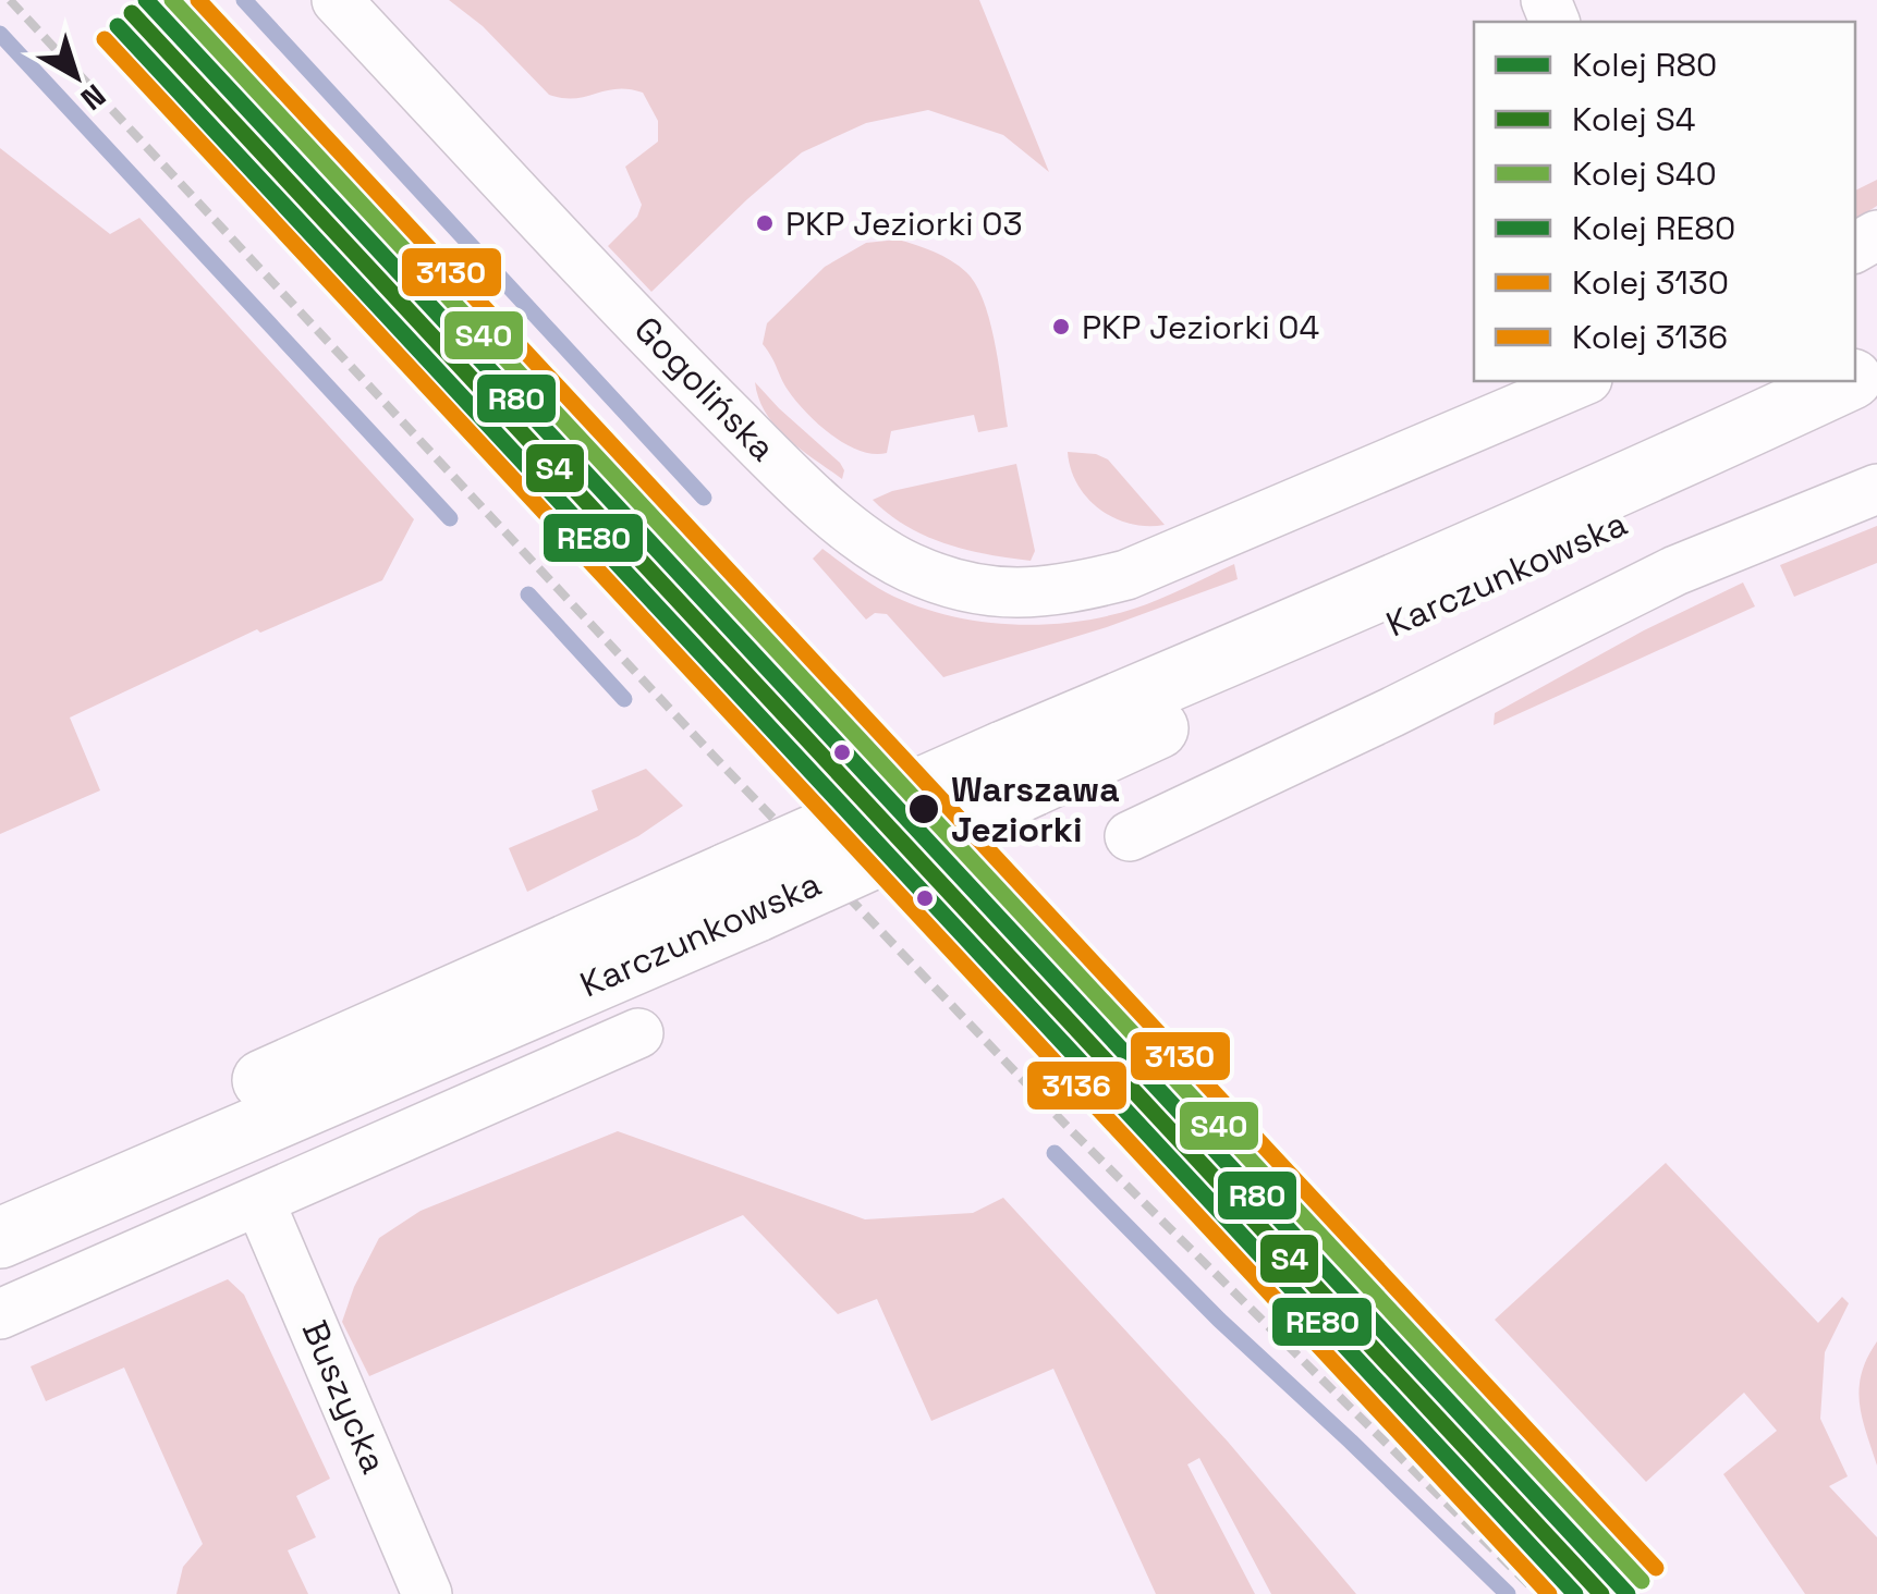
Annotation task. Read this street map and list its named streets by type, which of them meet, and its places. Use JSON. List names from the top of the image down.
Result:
{
  "streets": {
    "street": ["Gogolińska", "Karczunkowska", "Buszycka"]
  },
  "crossings": [
    ["Karczunkowska", "Buszycka"]
  ],
  "places": ["PKP Jeziorki 03", "PKP Jeziorki 04", "Warszawa Jeziorki"],
  "lines": [
    "rail line R80",
    "rail line S40",
    "rail line 3130",
    "rail line S4",
    "rail line RE80",
    "rail line 3136"
  ],
  "legend": [
    "Kolej R80",
    "Kolej S4",
    "Kolej S40",
    "Kolej RE80",
    "Kolej 3130",
    "Kolej 3136"
  ],
  "north": "bottom right"
}
